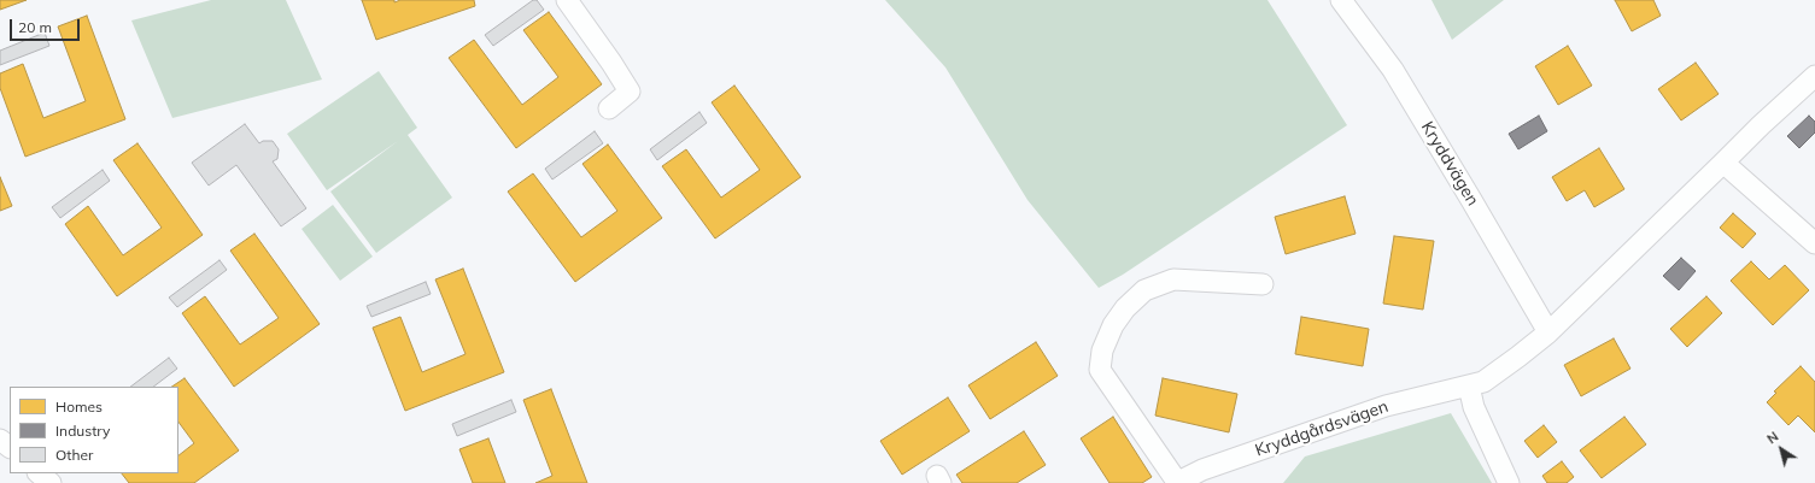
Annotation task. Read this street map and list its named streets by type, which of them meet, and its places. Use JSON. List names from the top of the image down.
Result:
{
  "streets": {
    "street": ["Kryddvägen", "Kryddgårdsvägen"]
  },
  "legend": ["Homes", "Industry", "Other"],
  "scale_bar": "20 m",
  "north": "top left"
}
